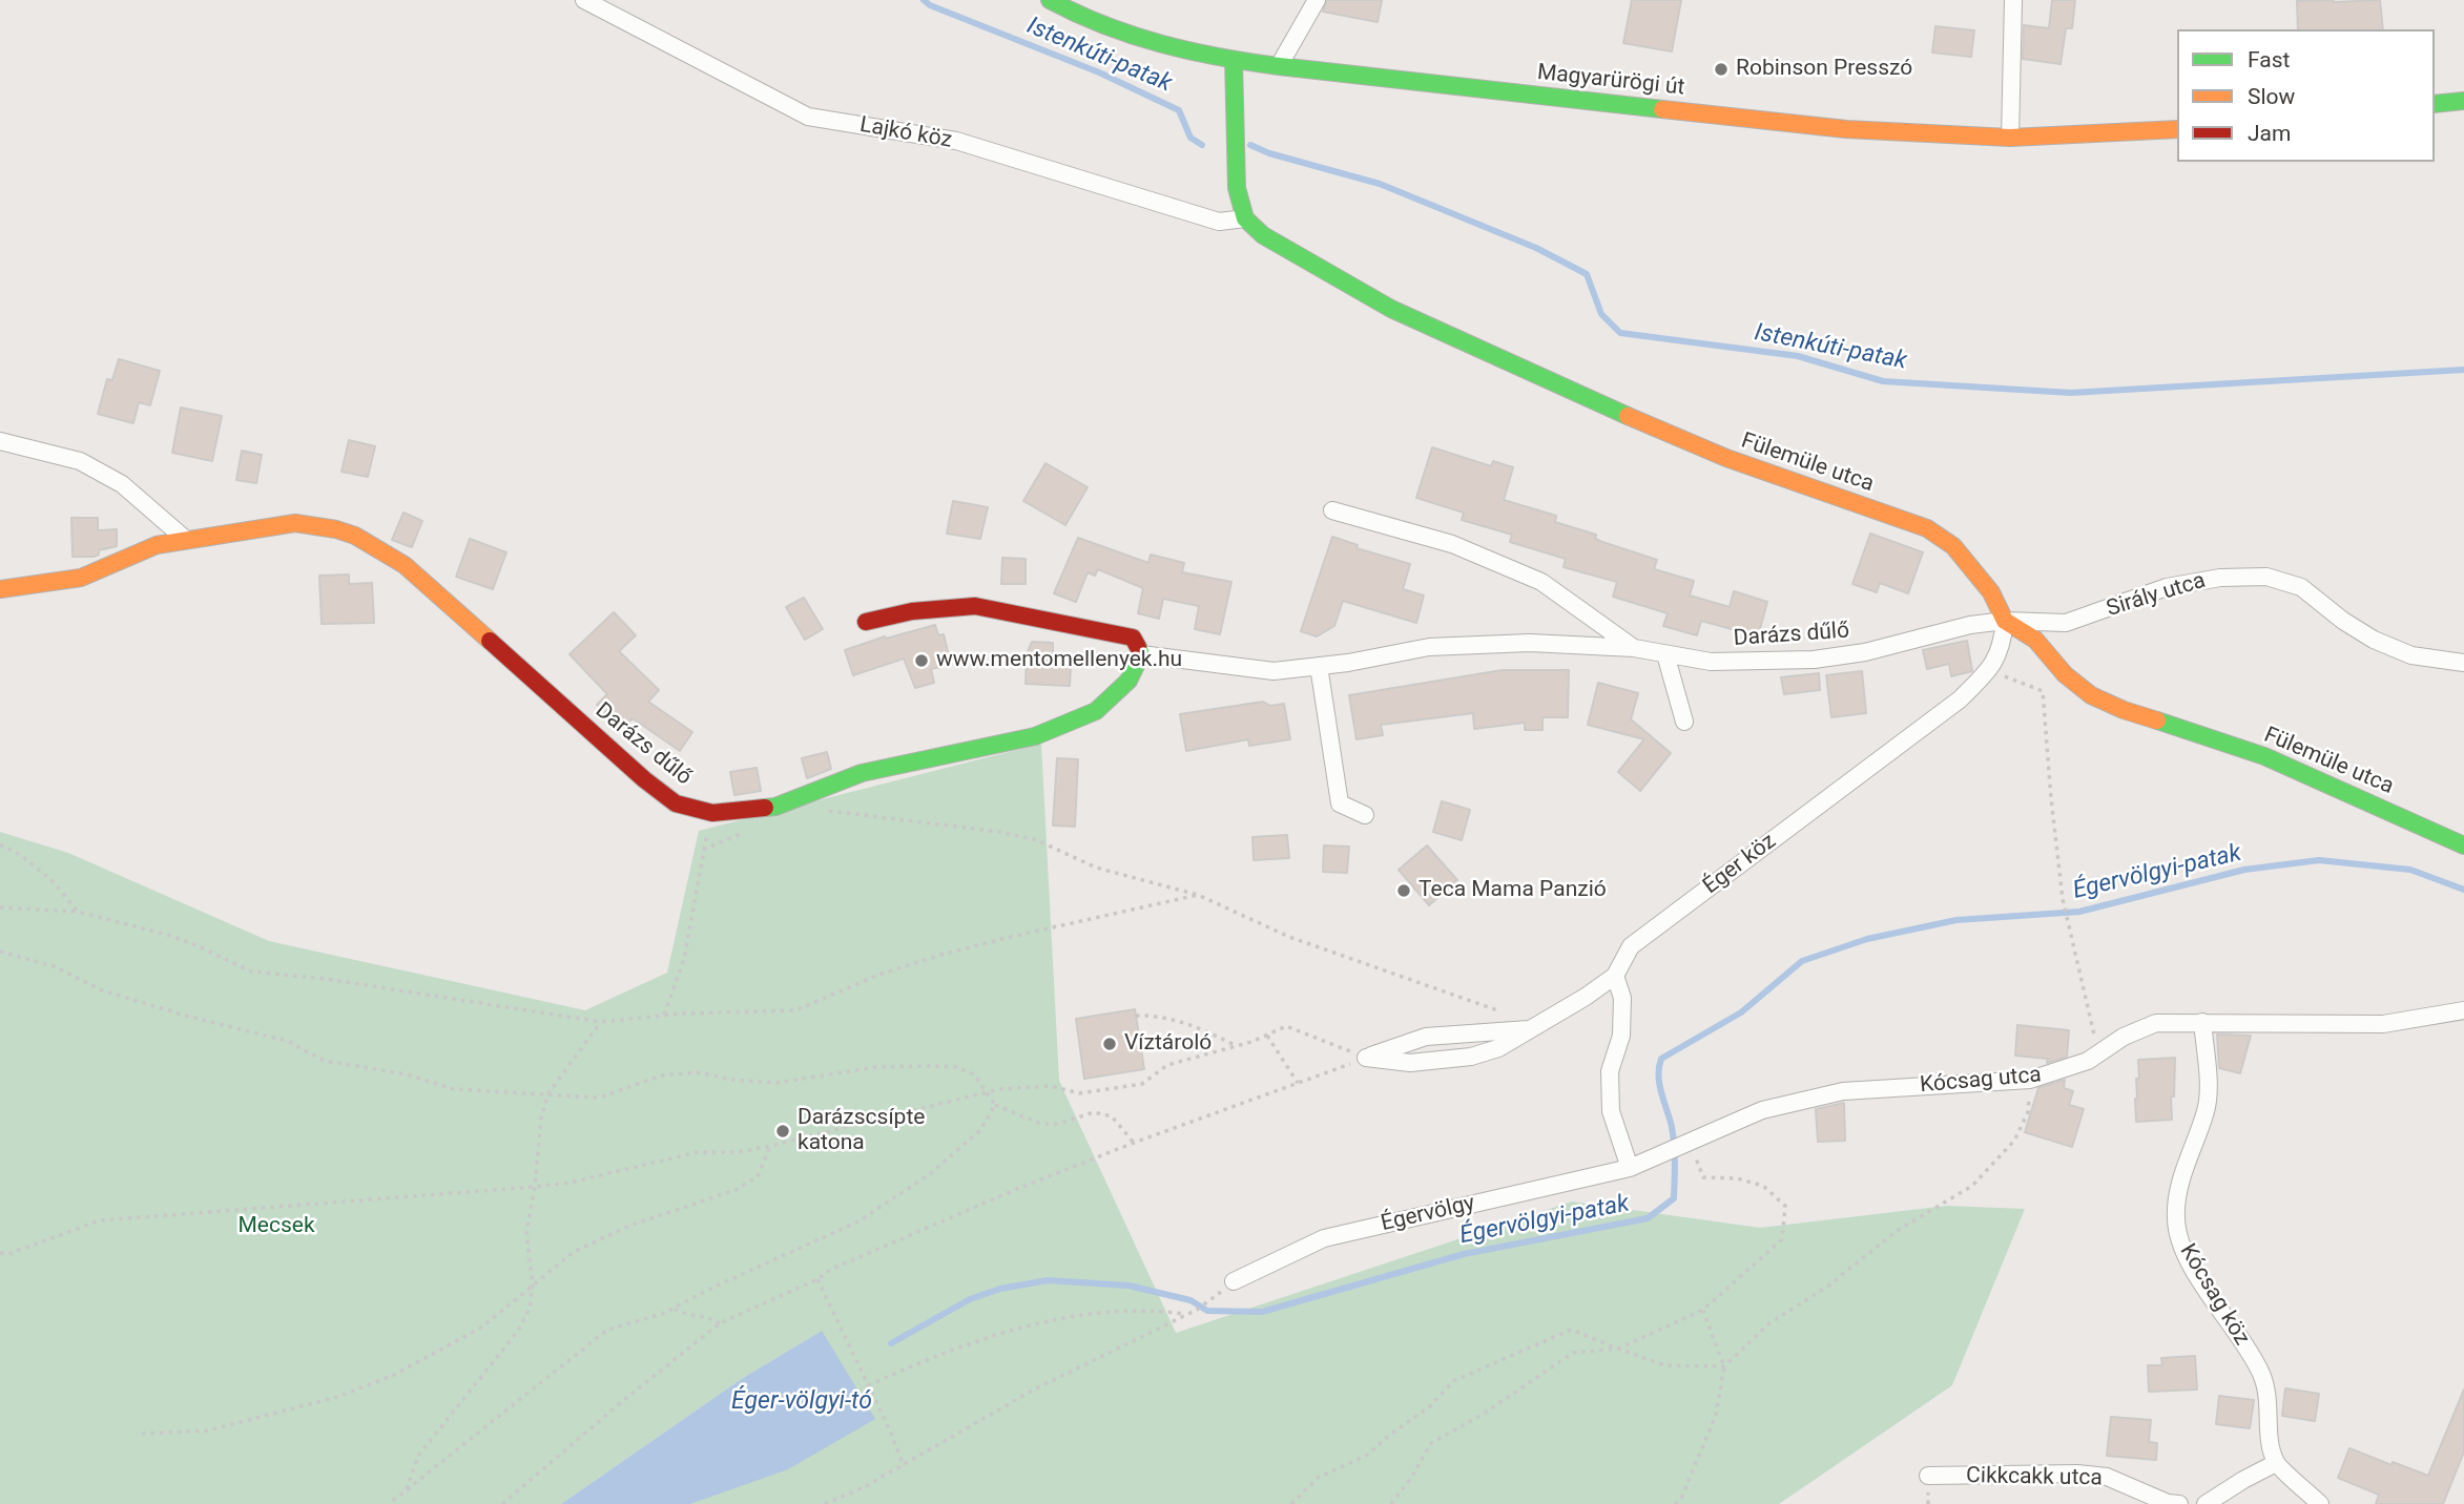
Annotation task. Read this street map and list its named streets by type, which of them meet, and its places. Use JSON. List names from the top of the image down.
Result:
{
  "streets": {
    "street": [
      "Magyarürögi út",
      "Lajkó köz",
      "Fülemüle utca",
      "Sirály utca",
      "Darázs dűlő",
      "Éger köz",
      "Kócsag utca",
      "Égervölgy",
      "Kócsag köz",
      "Cikkcakk utca"
    ]
  },
  "crossings": [
    ["Lajkó köz", "Fülemüle utca"],
    ["Fülemüle utca", "Sirály utca"],
    ["Fülemüle utca", "Darázs dűlő"],
    ["Fülemüle utca", "Éger köz"],
    ["Sirály utca", "Darázs dűlő"],
    ["Sirály utca", "Éger köz"],
    ["Darázs dűlő", "Éger köz"],
    ["Kócsag utca", "Égervölgy"],
    ["Kócsag utca", "Kócsag köz"]
  ],
  "water": ["Istenkúti-patak", "Égervölgyi-patak", "Éger-völgyi-tó"],
  "parks": ["Mecsek"],
  "places": [
    "Robinson Presszó",
    "www.mentomellenyek.hu",
    "Teca Mama Panzió",
    "Víztároló",
    "Darázscsípte katona"
  ],
  "legend": ["Fast", "Slow", "Jam"]
}
